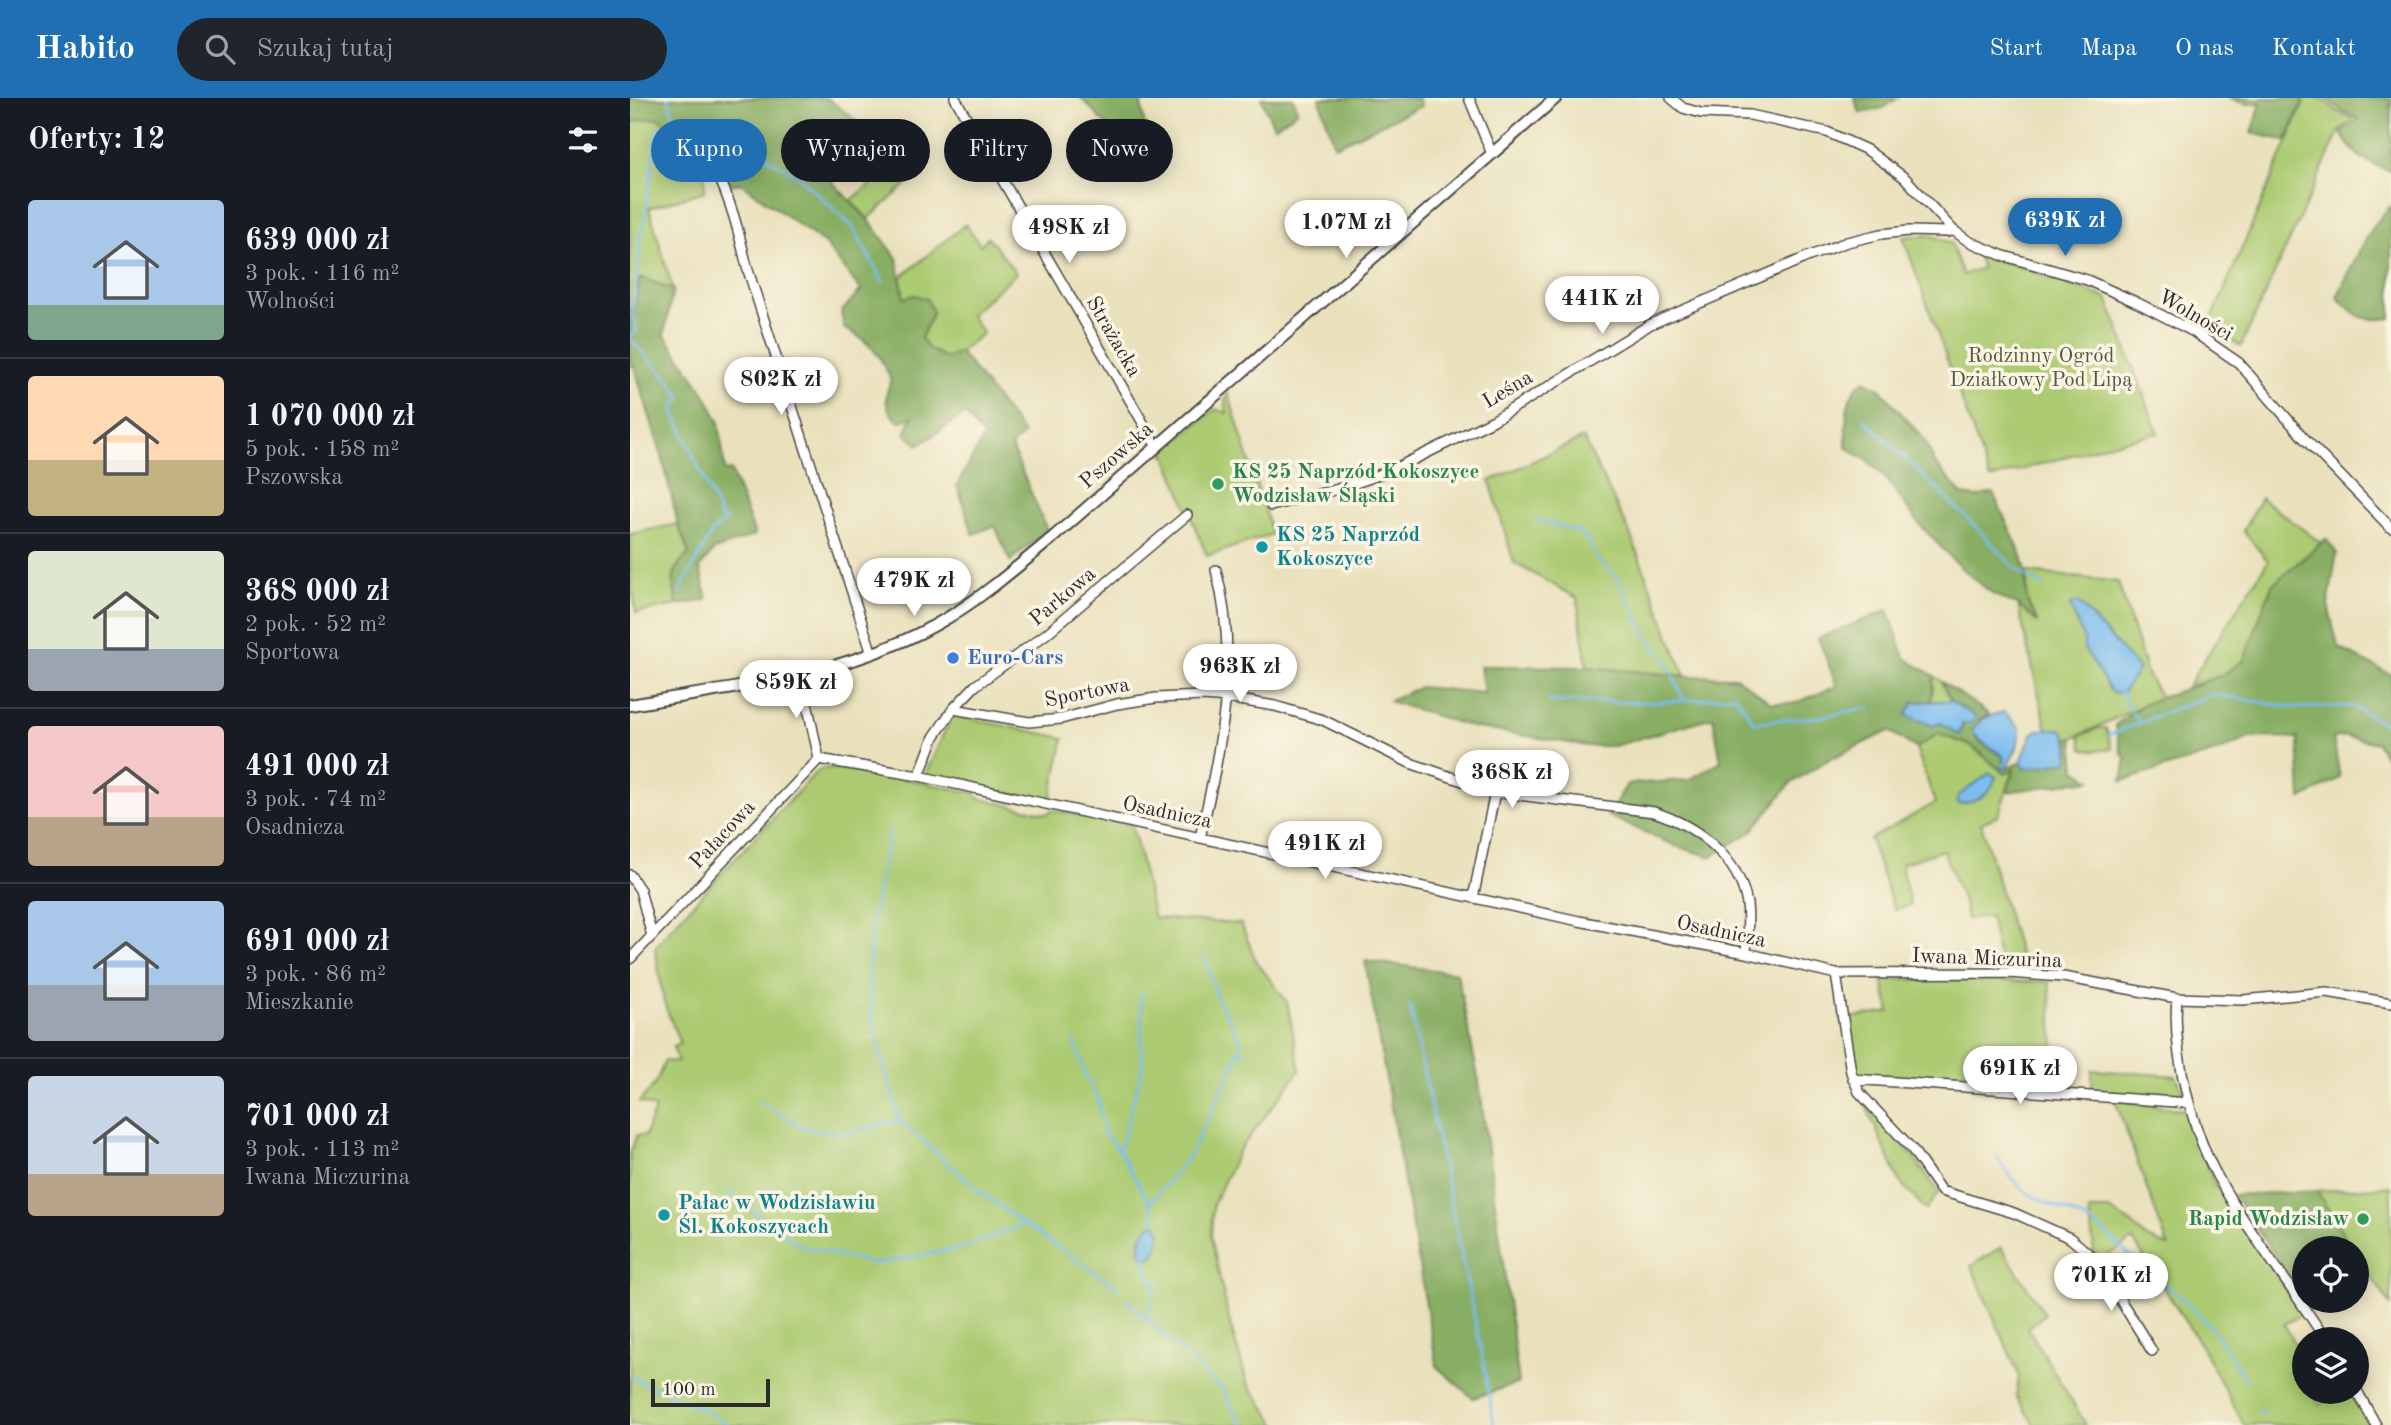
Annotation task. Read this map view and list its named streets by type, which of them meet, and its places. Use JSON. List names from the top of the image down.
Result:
{
  "streets": {
    "main road": ["Pszowska"],
    "street": [
      "Wolności",
      "Strażacka",
      "Leśna",
      "Parkowa",
      "Sportowa",
      "Osadnicza",
      "Pałacowa",
      "Iwana Miczurina"
    ]
  },
  "crossings": [
    ["Wolności", "Leśna"],
    ["Strażacka", "Pszowska"],
    ["Parkowa", "Sportowa"],
    ["Parkowa", "Osadnicza"],
    ["Sportowa", "Osadnicza"],
    ["Osadnicza", "Pałacowa"],
    ["Osadnicza", "Iwana Miczurina"]
  ],
  "parks": ["Rodzinny Ogród Działkowy Pod Lipą"],
  "places": [
    "KS 25 Naprzód Kokoszyce Wodzisław Śląski",
    "KS 25 Naprzód Kokoszyce",
    "Euro-Cars",
    "Pałac w Wodzisławiu Śl. Kokoszycach",
    "Rapid Wodzisław"
  ],
  "scale_bar": "100 m",
  "page": {
    "header": "Habito",
    "search": "Szukaj tutaj",
    "nav": [
      "Start",
      "Mapa",
      "O nas",
      "Kontakt"
    ],
    "heading": "Oferty: 12",
    "chip": [
      "Kupno",
      "Wynajem",
      "Filtry",
      "Nowe"
    ],
    "list": [
      {
        "name": "639 000 zł",
        "note": "3 pok. · 116 m² · Wolności"
      },
      {
        "name": "1 070 000 zł",
        "note": "5 pok. · 158 m² · Pszowska"
      },
      {
        "name": "368 000 zł",
        "note": "2 pok. · 52 m² · Sportowa"
      },
      {
        "name": "491 000 zł",
        "note": "3 pok. · 74 m² · Osadnicza"
      },
      {
        "name": "691 000 zł",
        "note": "3 pok. · 86 m² · Mieszkanie"
      },
      {
        "name": "701 000 zł",
        "note": "3 pok. · 113 m² · Iwana Miczurina"
      }
    ],
    "price": [
      "639K zł",
      "1.07M zł",
      "498K zł",
      "441K zł",
      "802K zł",
      "479K zł",
      "963K zł",
      "859K zł",
      "368K zł",
      "491K zł",
      "691K zł",
      "701K zł"
    ],
    "scale": "100 m"
  }
}
